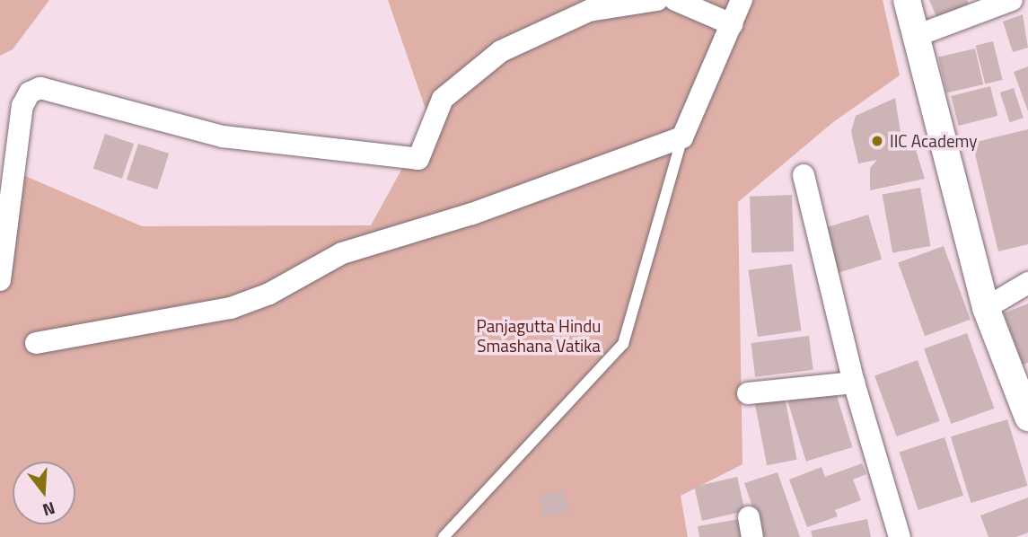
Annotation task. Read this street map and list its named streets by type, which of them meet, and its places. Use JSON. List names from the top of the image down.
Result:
{
  "parks": ["Panjagutta Hindu Smashana Vatika"],
  "places": ["IIC Academy"],
  "north": "bottom"
}
